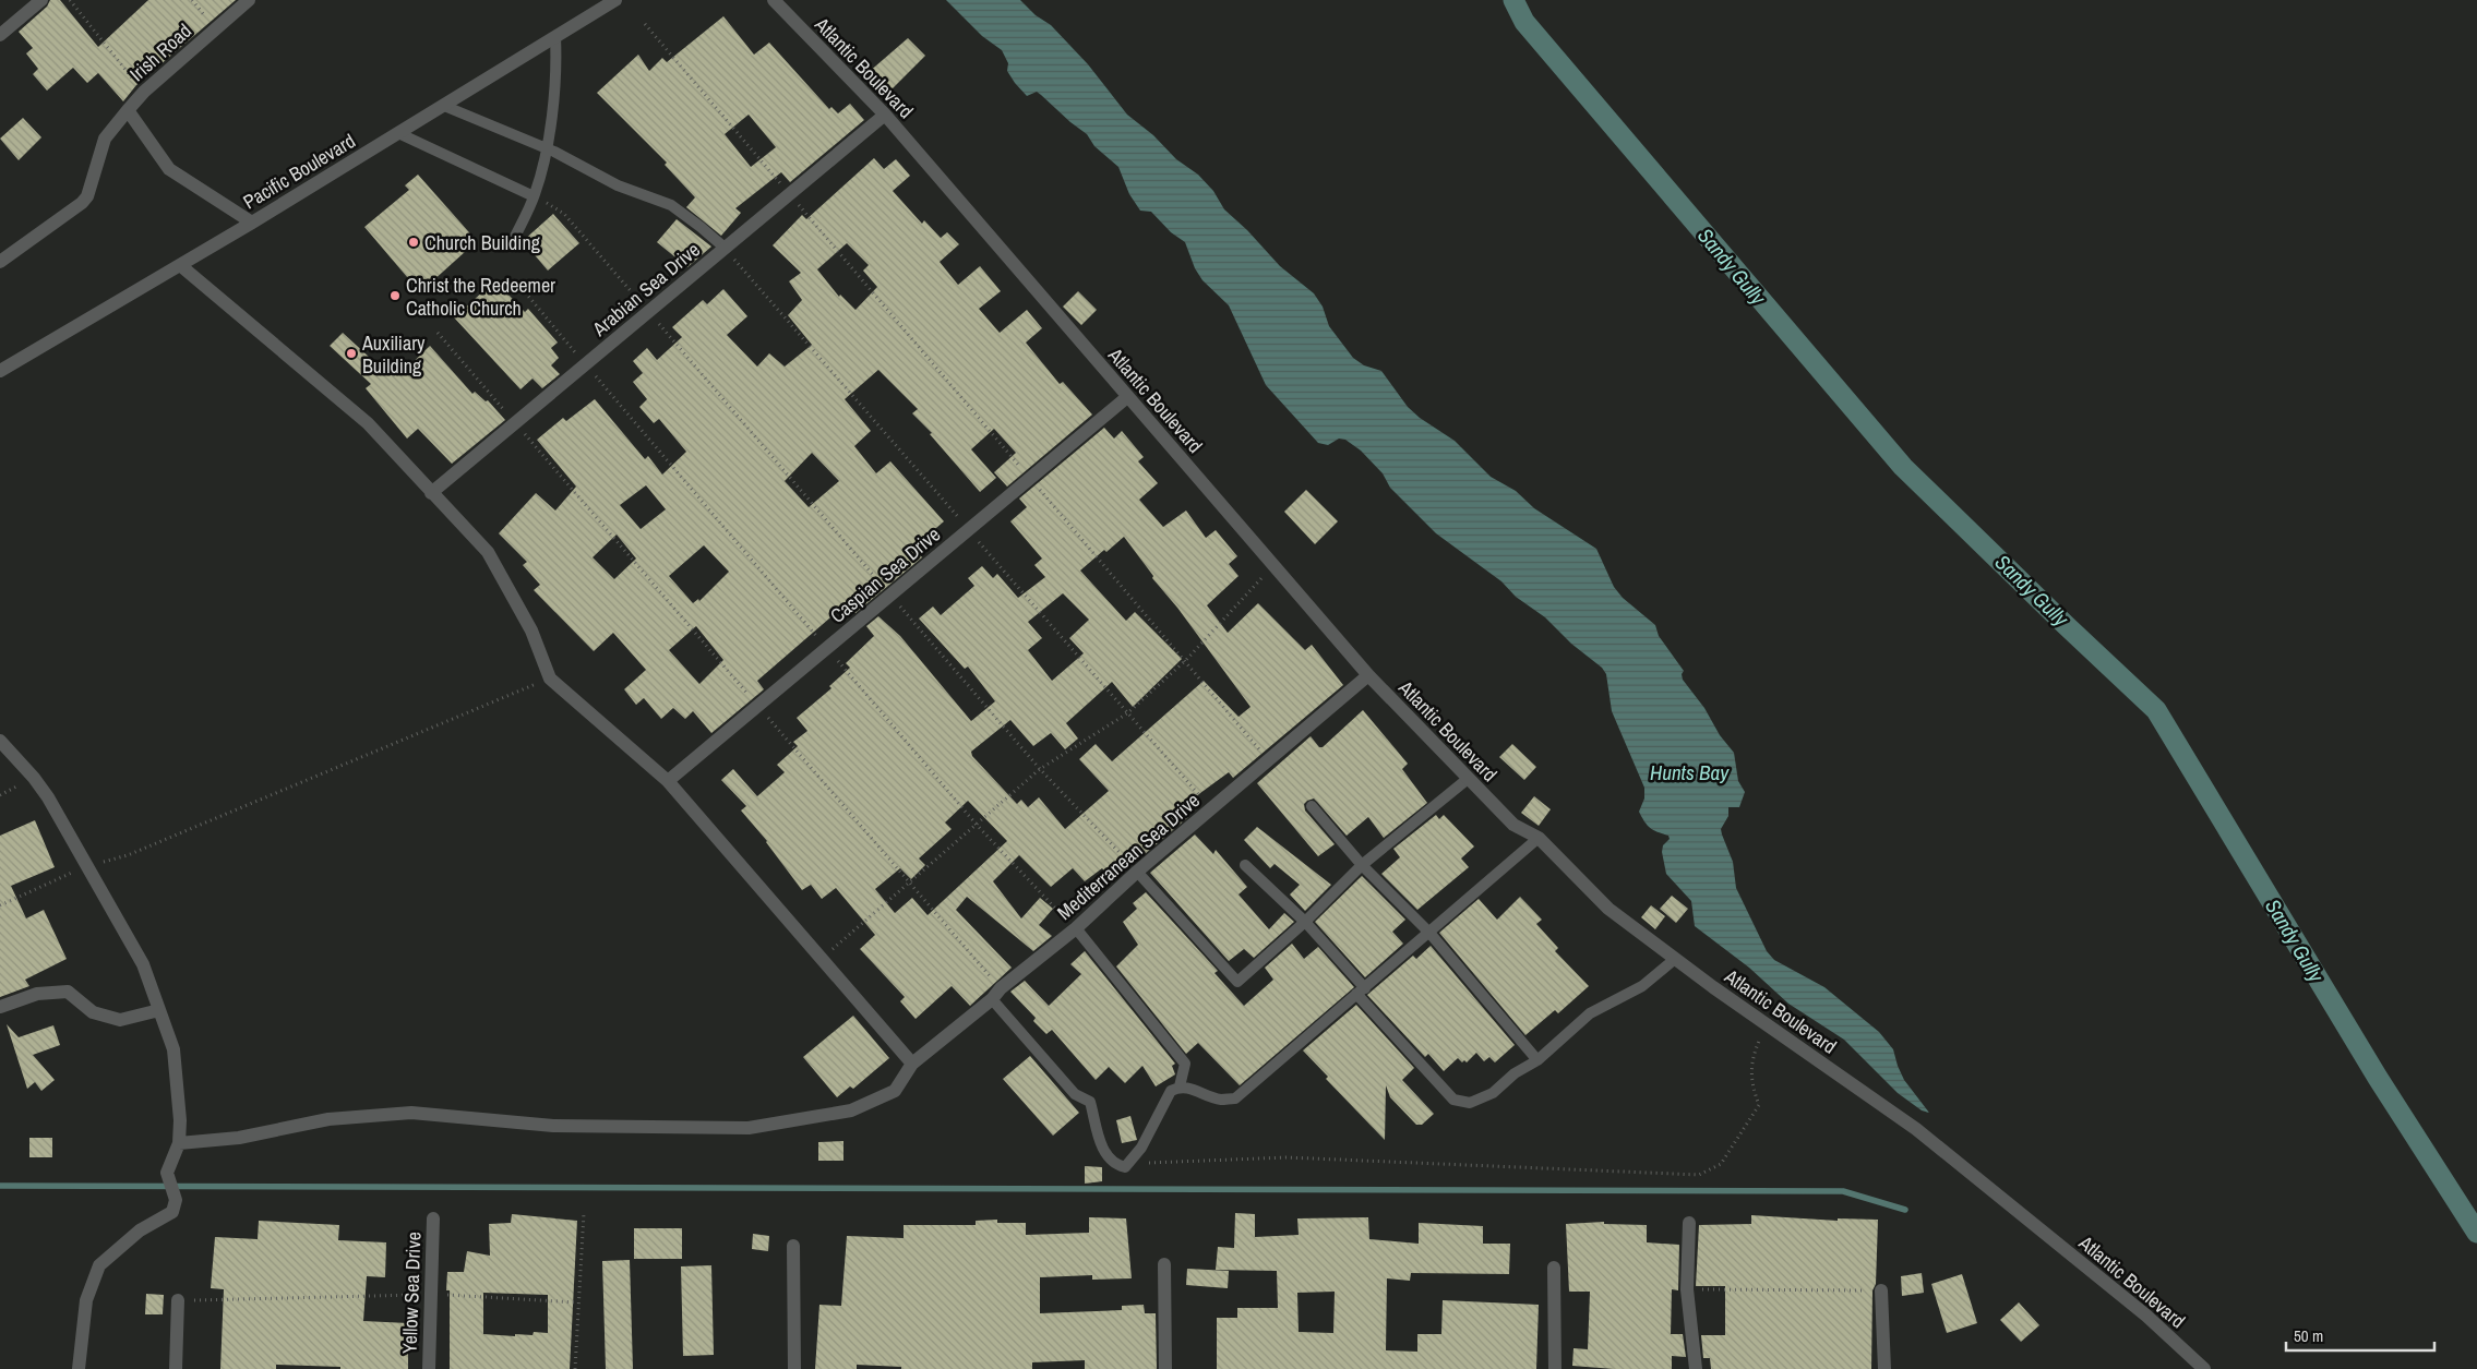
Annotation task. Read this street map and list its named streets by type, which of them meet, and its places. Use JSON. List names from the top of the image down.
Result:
{
  "streets": {
    "street": [
      "Irish Road",
      "Atlantic Boulevard",
      "Pacific Boulevard",
      "Arabian Sea Drive",
      "Caspian Sea Drive",
      "Mediterranean Sea Drive",
      "Yellow Sea Drive"
    ]
  },
  "crossings": [
    ["Atlantic Boulevard", "Arabian Sea Drive"],
    ["Atlantic Boulevard", "Caspian Sea Drive"],
    ["Atlantic Boulevard", "Mediterranean Sea Drive"]
  ],
  "water": ["Sandy Gully", "Hunts Bay"],
  "places": ["Church Building", "Christ the Redeemer Catholic Church", "Auxiliary Building"],
  "scale_bar": "50 m"
}
